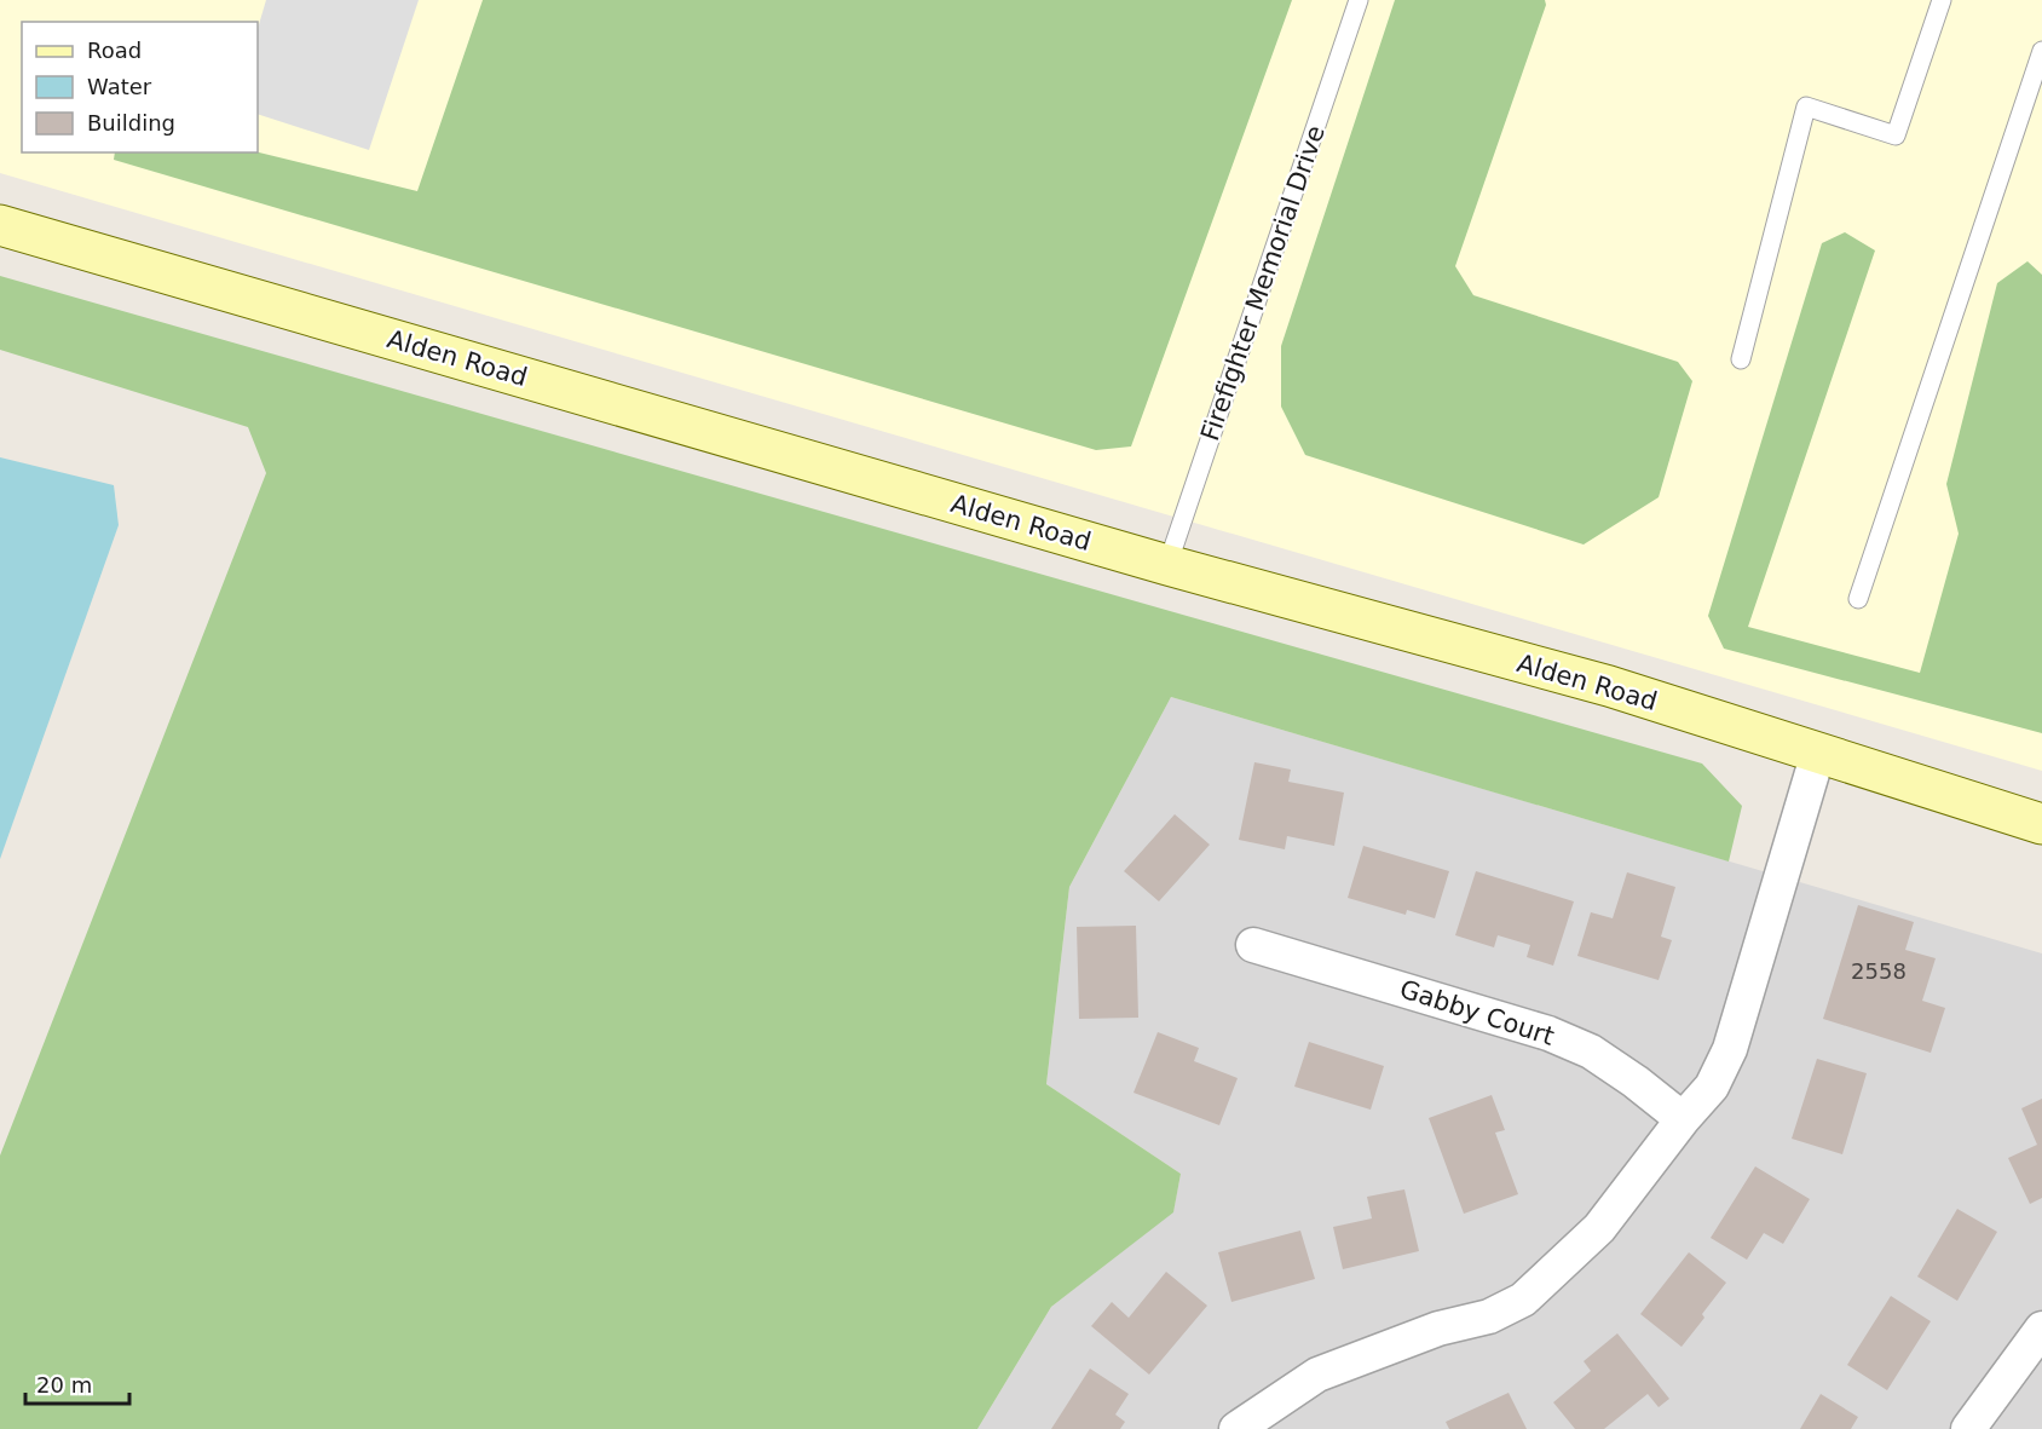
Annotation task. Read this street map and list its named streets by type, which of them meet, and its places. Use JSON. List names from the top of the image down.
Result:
{
  "streets": {
    "street": ["Alden Road", "Gabby Court"],
    "lane": ["Firefighter Memorial Drive"]
  },
  "crossings": [
    ["Firefighter Memorial Drive", "Alden Road"]
  ],
  "house_numbers": ["2558"],
  "legend": ["Road", "Water", "Building"],
  "scale_bar": "20 m"
}
